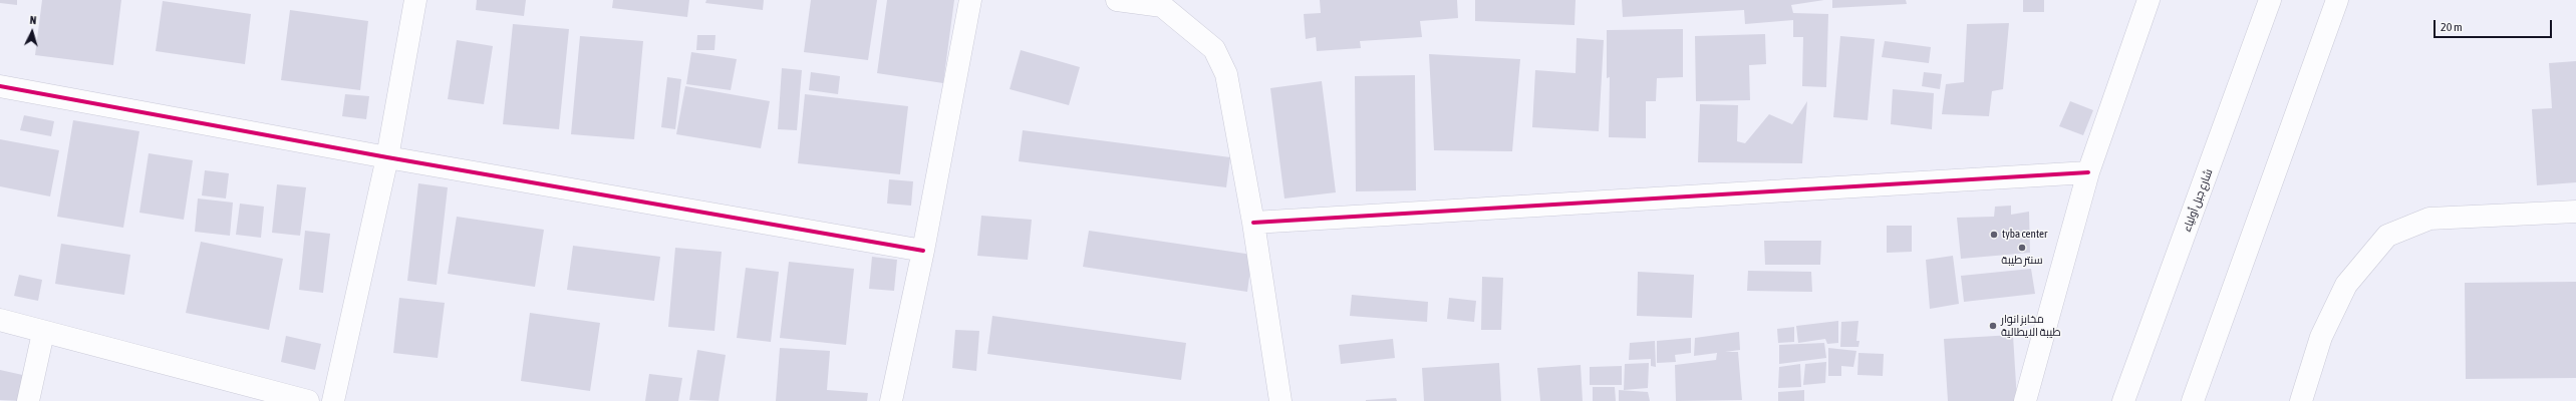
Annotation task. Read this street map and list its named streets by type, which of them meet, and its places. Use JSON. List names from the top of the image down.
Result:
{
  "streets": {
    "street": ["شارع جبل أولياء"]
  },
  "places": ["tyba center", "سنتر طيبة", "مخابز انوار طيبة الايطالية"],
  "scale_bar": "20 m",
  "north": "top"
}
